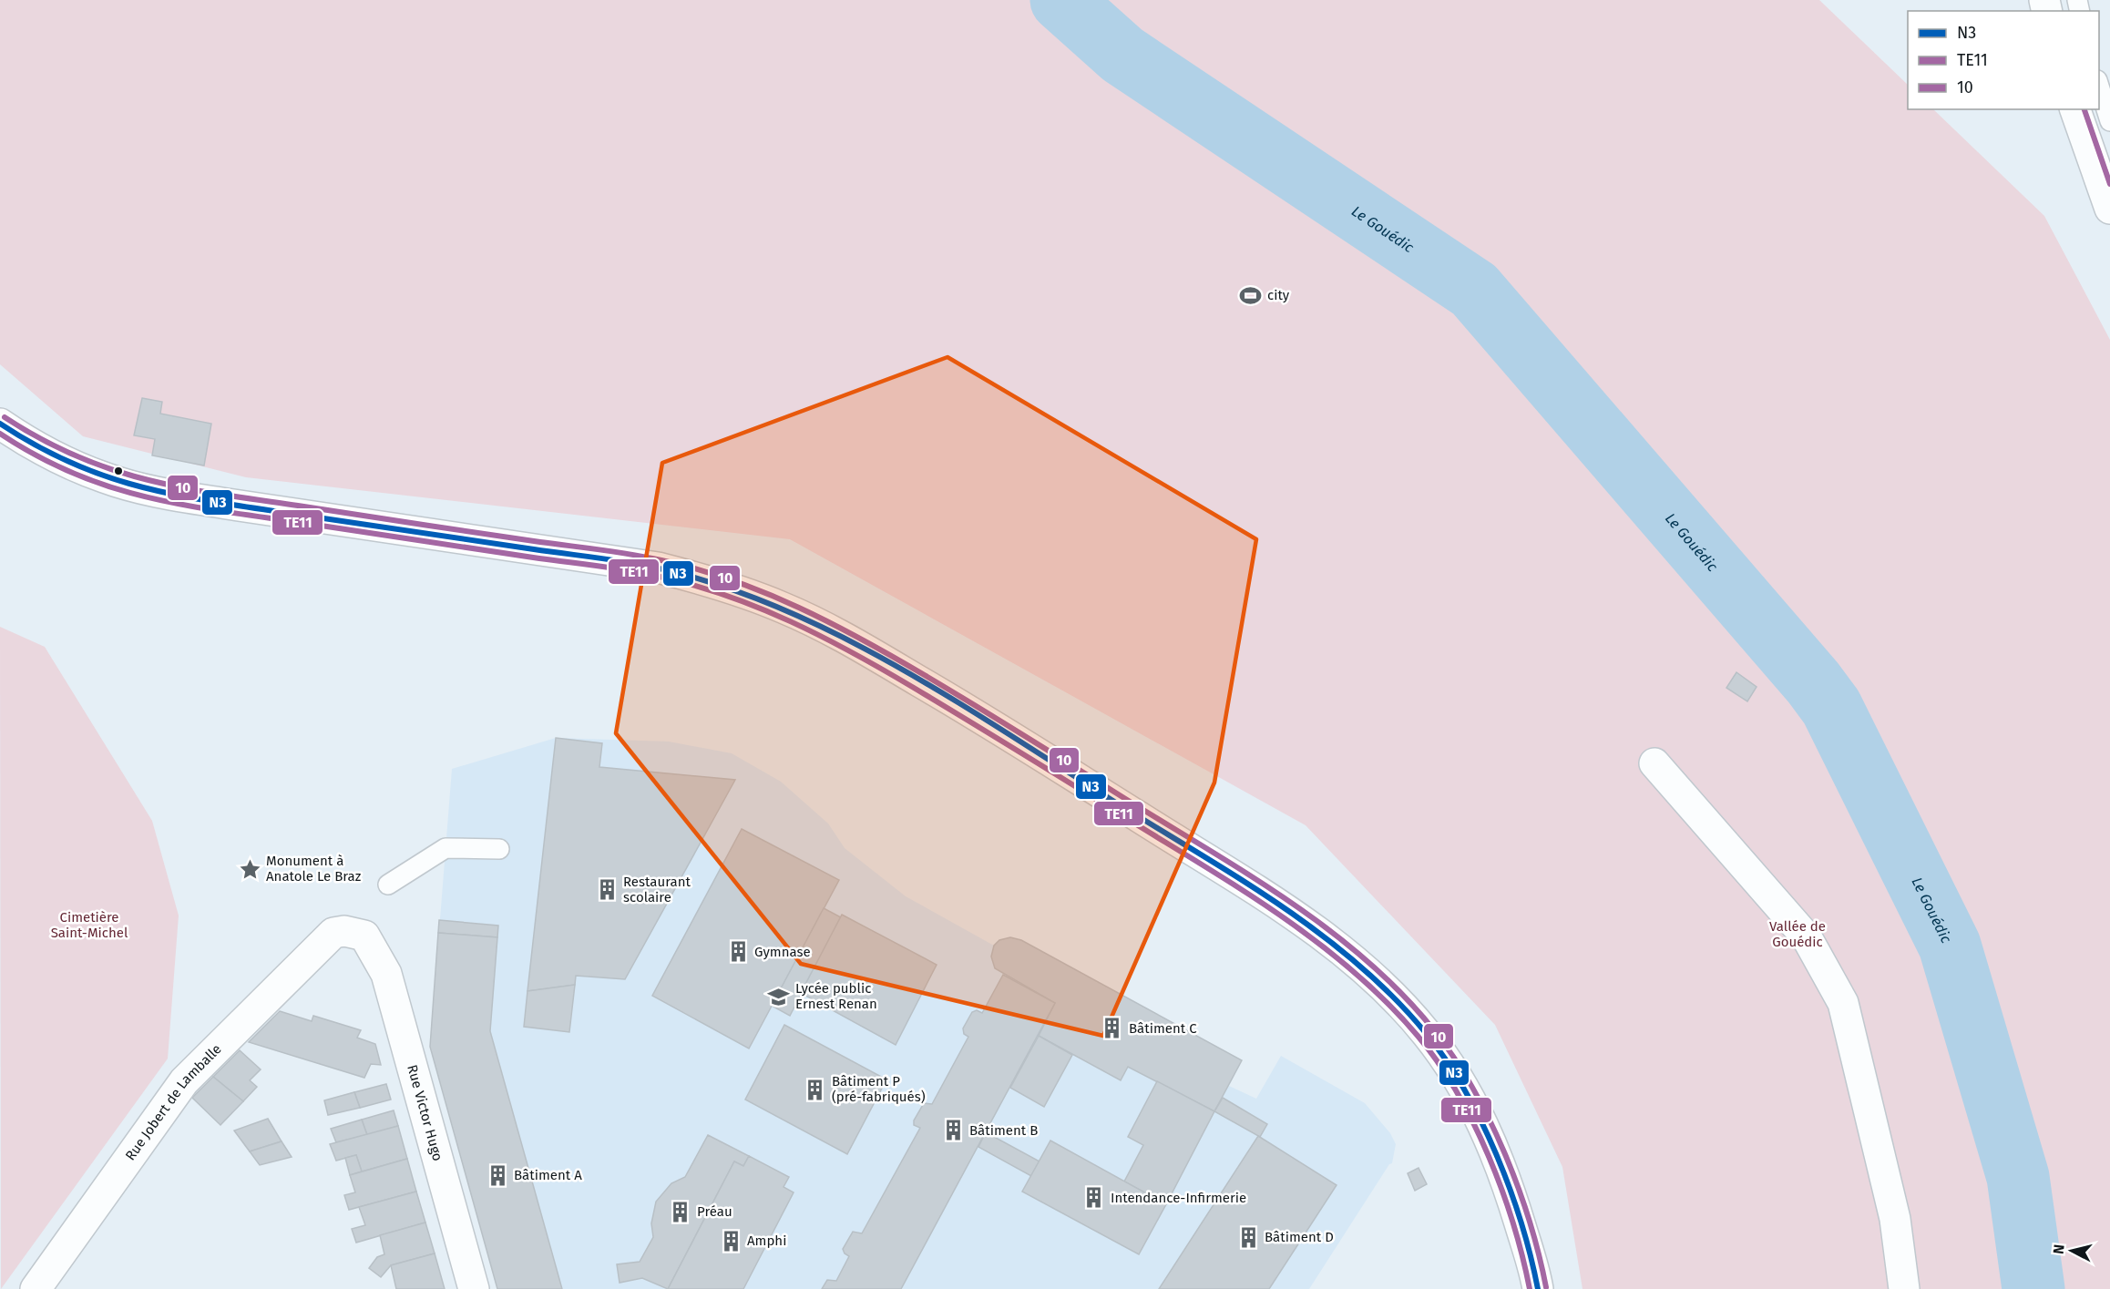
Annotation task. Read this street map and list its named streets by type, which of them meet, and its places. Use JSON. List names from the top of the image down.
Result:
{
  "streets": {
    "main road": ["Rue Jobert de Lamballe", "Rue Victor Hugo"]
  },
  "crossings": [
    ["Rue Jobert de Lamballe", "Rue Victor Hugo"]
  ],
  "water": ["Le Gouédic"],
  "parks": ["Cimetière Saint-Michel", "Vallée de Gouédic"],
  "places": {
    "sports": ["city"],
    "place": ["Monument à Anatole Le Braz"],
    "building": [
      "Restaurant scolaire",
      "Gymnase",
      "Bâtiment C",
      "Bâtiment P (pré-fabriqués)",
      "Bâtiment B",
      "Bâtiment A",
      "Intendance-Infirmerie",
      "Préau",
      "Bâtiment D",
      "Amphi"
    ],
    "school or university": ["Lycée public Ernest Renan"]
  },
  "lines": ["transit line 10", "transit line N3", "transit line TE11"],
  "legend": ["N3", "TE11", "10"],
  "north": "left"
}
